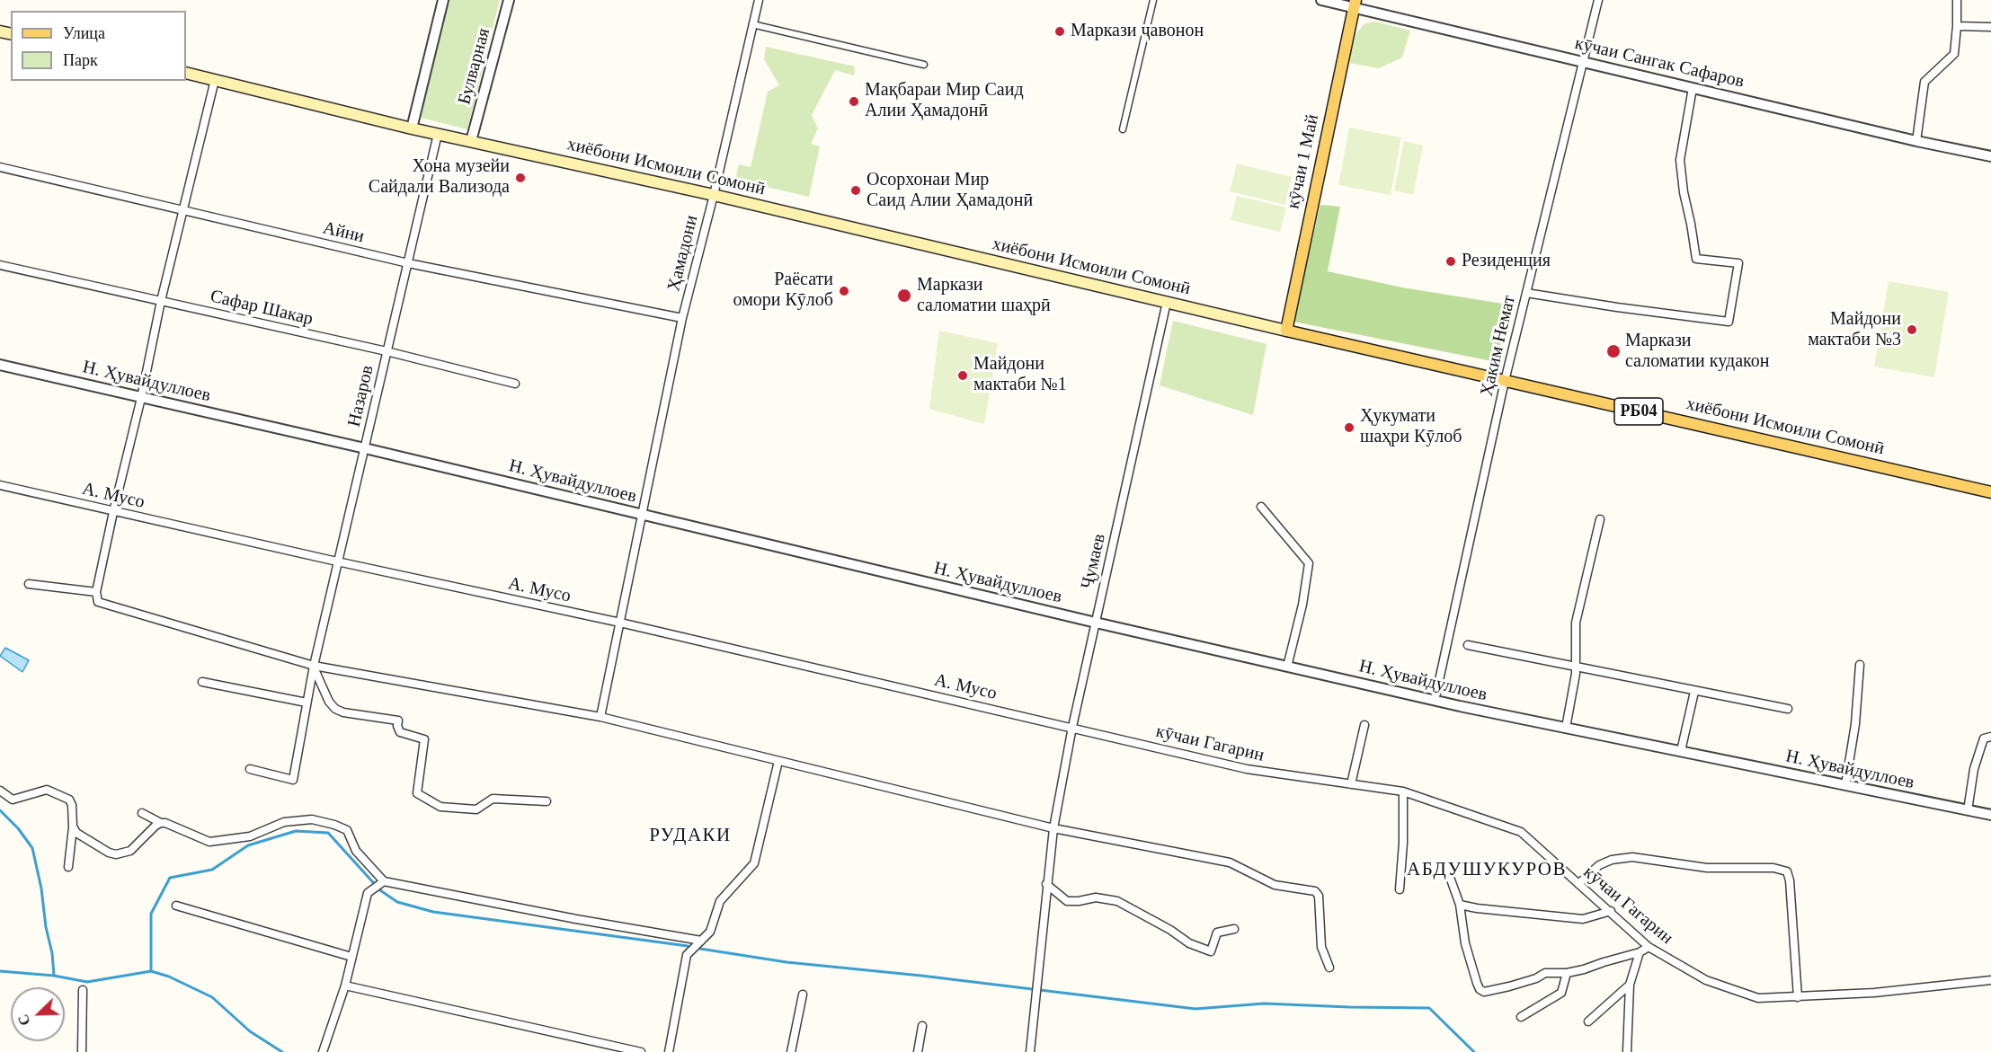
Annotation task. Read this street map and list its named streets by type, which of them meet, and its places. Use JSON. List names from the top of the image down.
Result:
{
  "streets": {
    "main road": ["кӯчаи 1 Май", "хиёбони Исмоили Сомонӣ", "РБ04"],
    "street": [
      "кӯчаи Сангак Сафаров",
      "Булварная",
      "Айни",
      "Ҳамадони",
      "Сафар Шакар",
      "Ҳаким Немат",
      "Н. Ҳувайдуллоев",
      "Назаров",
      "А. Мусо",
      "Ҷумаев",
      "кӯчаи Гагарин"
    ]
  },
  "crossings": [
    ["кӯчаи Сангак Сафаров", "кӯчаи 1 Май"],
    ["кӯчаи Сангак Сафаров", "Ҳаким Немат"],
    ["Булварная", "хиёбони Исмоили Сомонӣ"],
    ["кӯчаи 1 Май", "хиёбони Исмоили Сомонӣ"],
    ["хиёбони Исмоили Сомонӣ", "Ҳамадони"],
    ["хиёбони Исмоили Сомонӣ", "Ҳаким Немат"],
    ["хиёбони Исмоили Сомонӣ", "Назаров"],
    ["хиёбони Исмоили Сомонӣ", "Ҷумаев"],
    ["Айни", "Ҳамадони"],
    ["Айни", "Назаров"],
    ["Ҳамадони", "Н. Ҳувайдуллоев"],
    ["Ҳамадони", "А. Мусо"],
    ["Сафар Шакар", "Назаров"],
    ["Ҳаким Немат", "Н. Ҳувайдуллоев"],
    ["Н. Ҳувайдуллоев", "Назаров"],
    ["Н. Ҳувайдуллоев", "Ҷумаев"],
    ["Назаров", "А. Мусо"],
    ["А. Мусо", "Ҷумаев"],
    ["А. Мусо", "кӯчаи Гагарин"],
    ["Ҷумаев", "кӯчаи Гагарин"]
  ],
  "districts": ["РУДАКИ", "АБДУШУКУРОВ"],
  "places": [
    "Маркази ҷавонон",
    "Мақбараи Мир Саид Алии Ҳамадонӣ",
    "Хона музейи Сайдали Вализода",
    "Осорхонаи Мир Саид Алии Ҳамадонӣ",
    "Резиденция",
    "Раёсати омори Кӯлоб",
    "Маркази саломатии шаҳрӣ",
    "Майдони мактаби №3",
    "Маркази саломатии кудакон",
    "Майдони мактаби №1",
    "Ҳукумати шаҳри Кӯлоб"
  ],
  "legend": ["Улица", "Парк"],
  "north": "bottom left"
}
